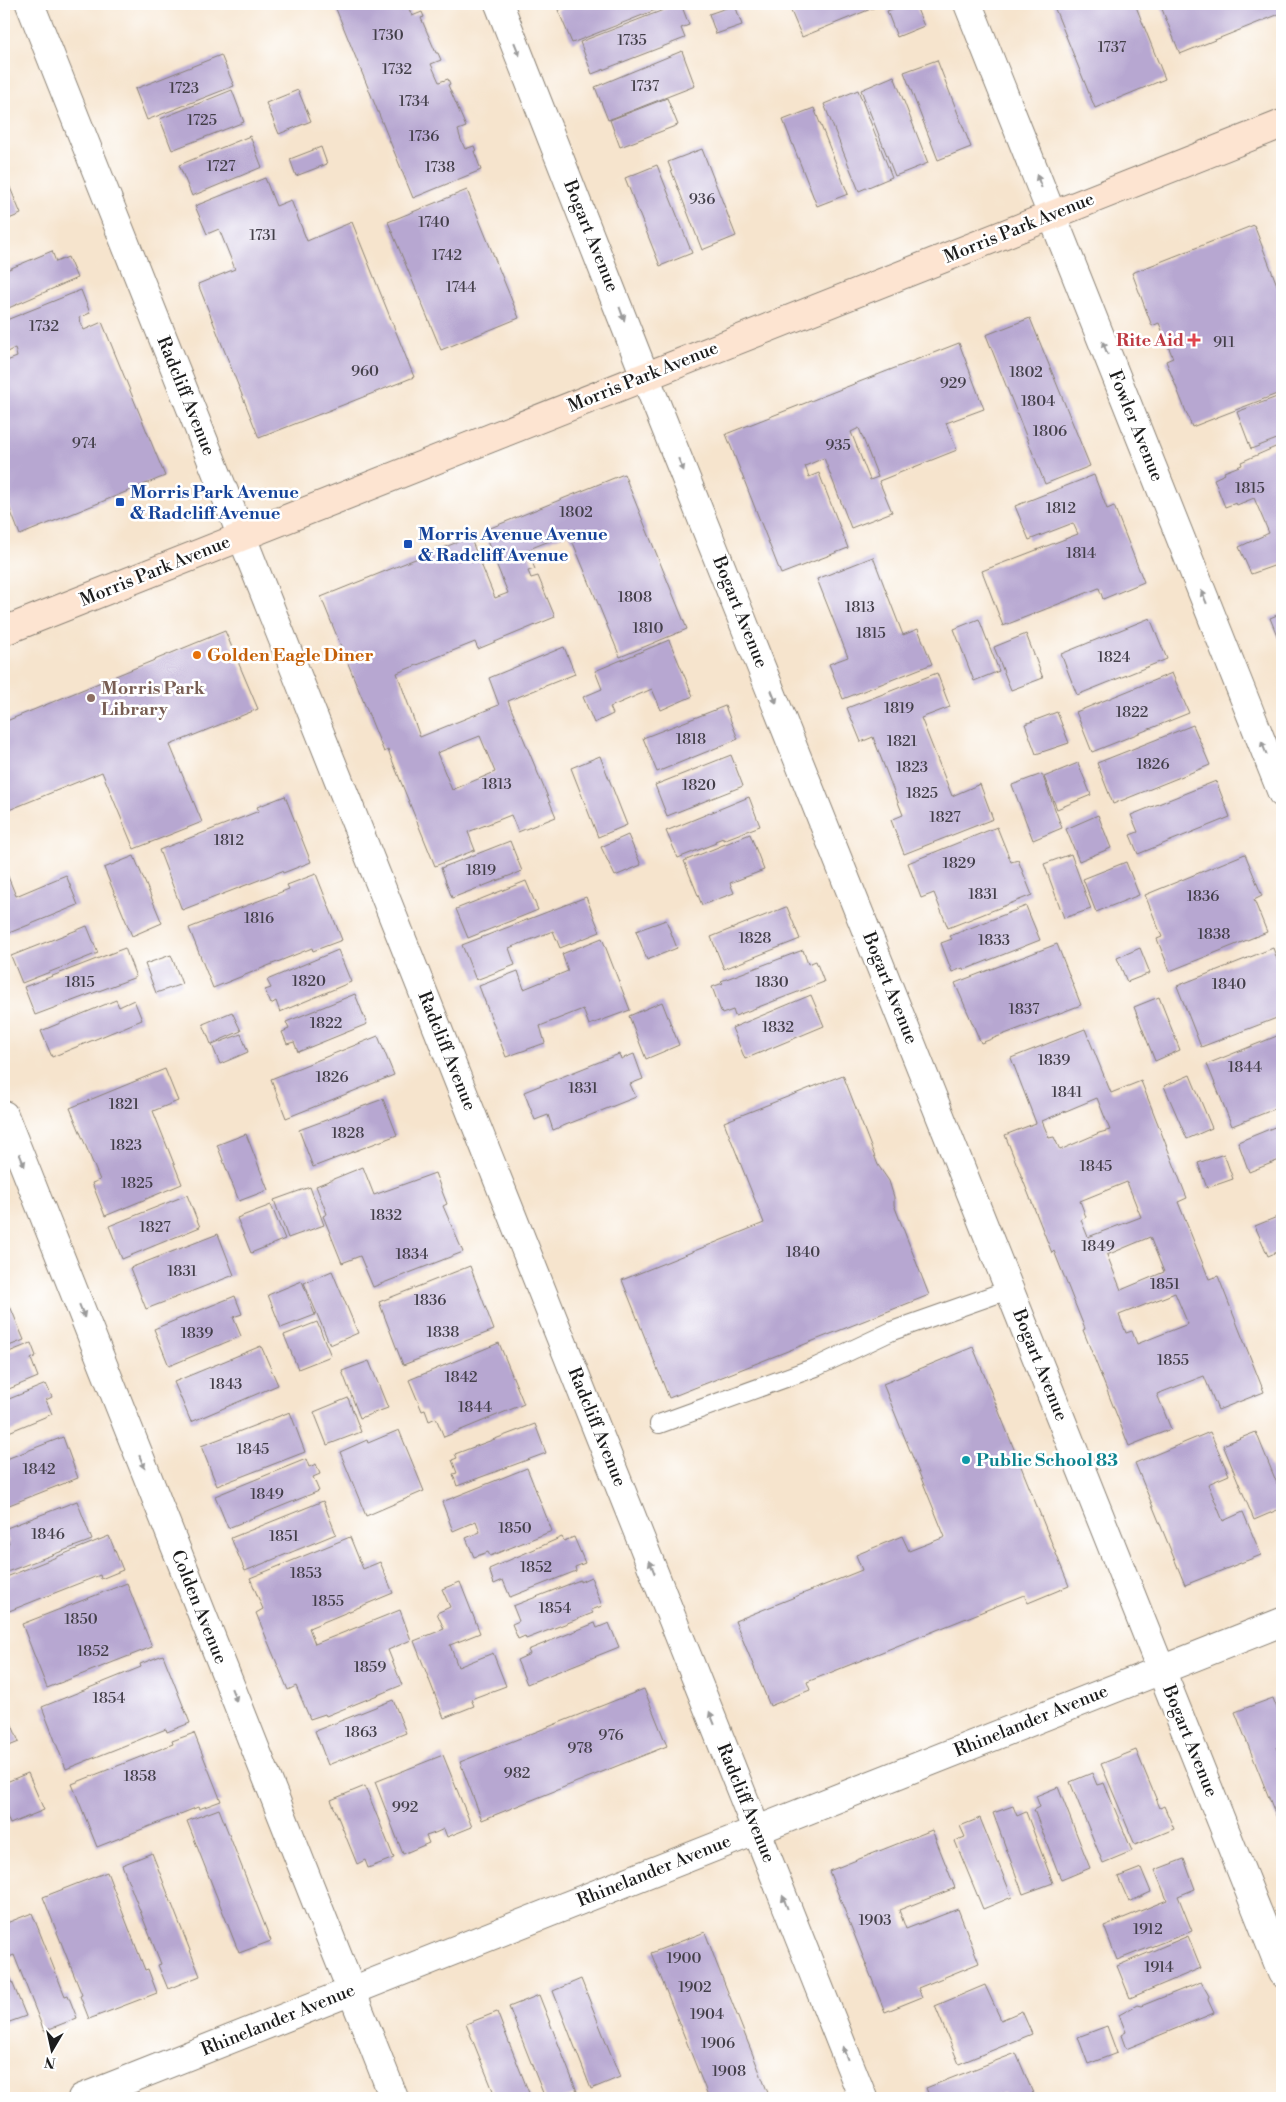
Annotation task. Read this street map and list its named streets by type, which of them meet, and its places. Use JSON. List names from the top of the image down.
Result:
{
  "streets": {
    "main road": ["Morris Park Avenue"],
    "street": [
      "Bogart Avenue",
      "Radcliff Avenue",
      "Fowler Avenue",
      "Colden Avenue",
      "Rhinelander Avenue"
    ]
  },
  "crossings": [
    ["Morris Park Avenue", "Bogart Avenue"],
    ["Morris Park Avenue", "Radcliff Avenue"],
    ["Morris Park Avenue", "Fowler Avenue"],
    ["Bogart Avenue", "Rhinelander Avenue"],
    ["Radcliff Avenue", "Rhinelander Avenue"],
    ["Colden Avenue", "Rhinelander Avenue"]
  ],
  "one_way": [
    "Bogart Avenue",
    "Radcliff Avenue",
    "Fowler Avenue",
    "Colden Avenue"
  ],
  "places": {
    "health": ["Rite Aid"],
    "transit": ["Morris Park Avenue & Radcliff Avenue", "Morris Avenue Avenue & Radcliff Avenue"],
    "other": ["Golden Eagle Diner", "Morris Park Library", "Public School 83"]
  },
  "house_numbers": [
    "1730",
    "1735",
    "1737",
    "1732",
    "1737",
    "1723",
    "1734",
    "1725",
    "1736",
    "1727",
    "1738",
    "936",
    "1740",
    "1731",
    "1742",
    "1744",
    "1732",
    "911",
    "960",
    "1802",
    "929",
    "1804",
    "1806",
    "974",
    "935",
    "1815",
    "1812",
    "1802",
    "1814",
    "1808",
    "1813",
    "1810",
    "1815",
    "1824",
    "1819",
    "1822",
    "1818",
    "1821",
    "1826",
    "1823",
    "1813",
    "1820",
    "1825",
    "1827",
    "1812",
    "1829",
    "1819",
    "1831",
    "1836",
    "1816",
    "1838",
    "1828",
    "1833",
    "1820",
    "1815",
    "1830",
    "1840",
    "1837",
    "1822",
    "1832",
    "1839",
    "1844",
    "1826",
    "1831",
    "1841",
    "1821",
    "1828",
    "1823",
    "1845",
    "1825",
    "1832",
    "1827",
    "1849",
    "1840",
    "1834",
    "1831",
    "1851",
    "1836",
    "1838",
    "1839",
    "1855",
    "1842",
    "1843",
    "1844",
    "1845",
    "1842",
    "1849",
    "1850",
    "1846",
    "1851",
    "1852",
    "1853",
    "1855",
    "1854",
    "1850",
    "1852",
    "1859",
    "1854",
    "1863",
    "976",
    "978",
    "982",
    "1858",
    "992",
    "1903",
    "1912",
    "1900",
    "1914",
    "1902",
    "1904",
    "1906",
    "1908"
  ],
  "north": "bottom"
}
